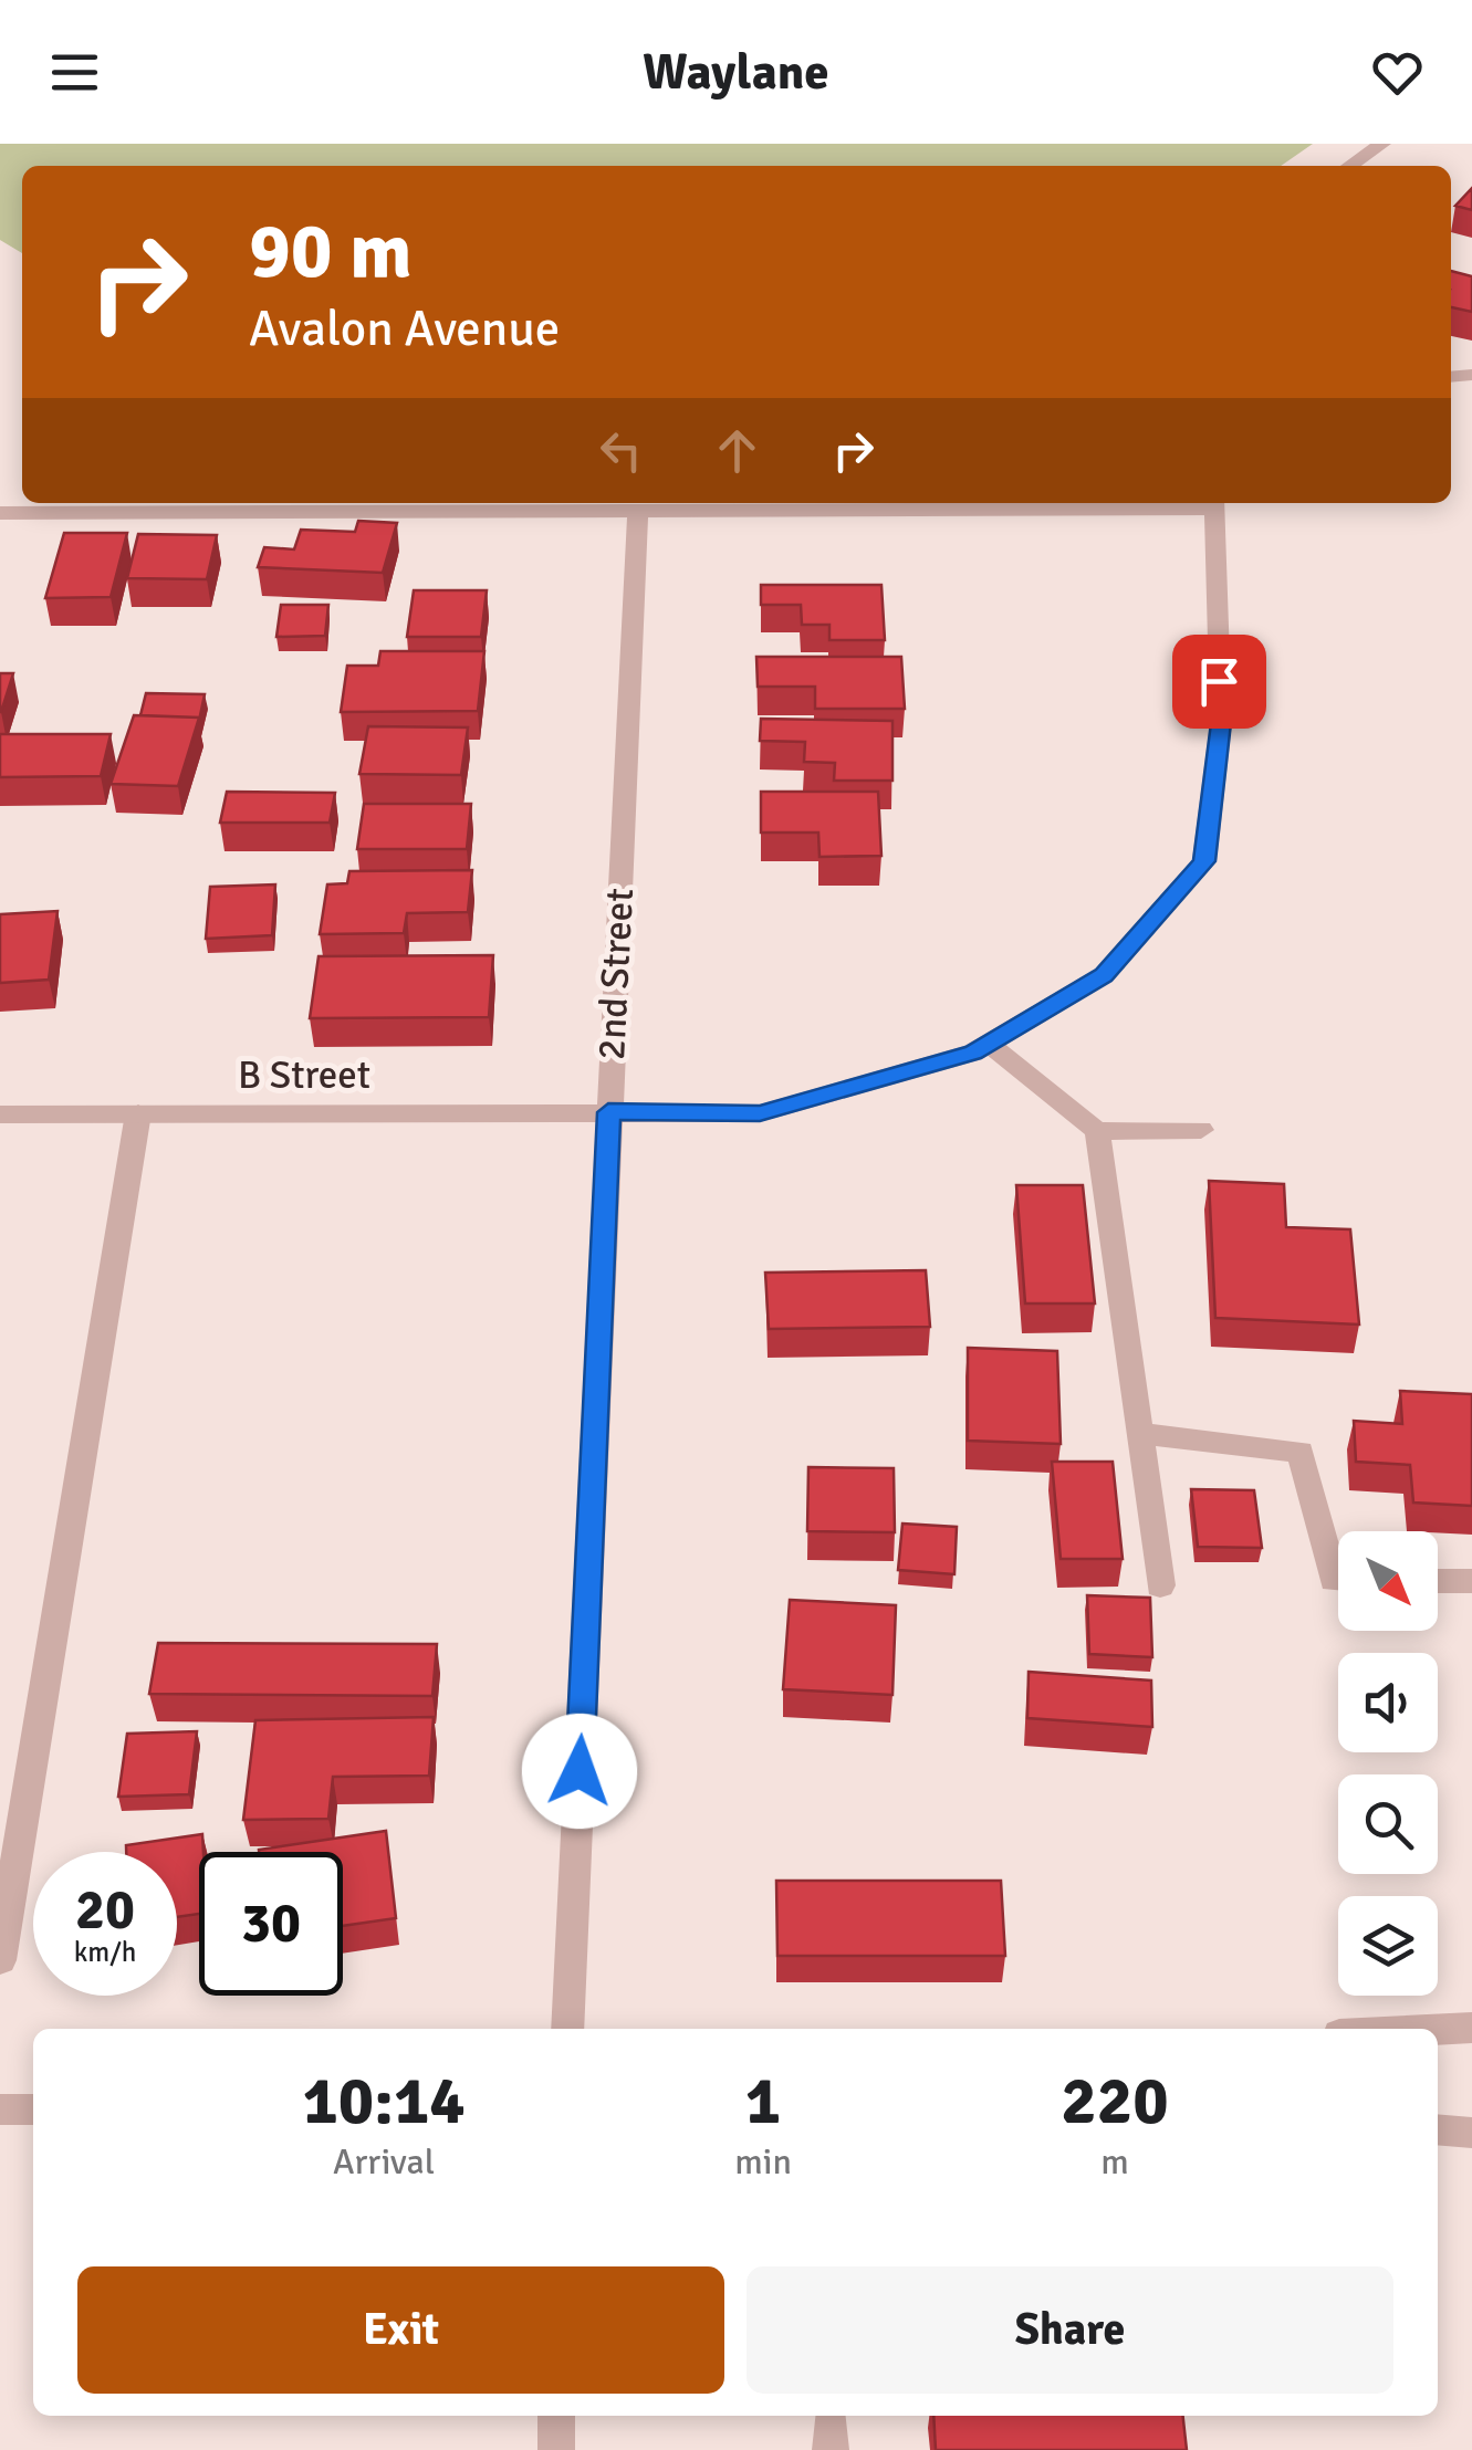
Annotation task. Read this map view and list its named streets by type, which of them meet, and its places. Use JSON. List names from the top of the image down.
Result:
{
  "streets": {
    "street": ["2nd Street", "B Street"]
  },
  "crossings": [
    ["2nd Street", "B Street"]
  ],
  "north": "bottom right",
  "page": {
    "header": "Waylane",
    "turn": ["90 m", "Avalon Avenue"],
    "speed": "20 km/h",
    "limit": "30",
    "eta": [
      "10:14",
      "Arrival",
      "1",
      "min",
      "220",
      "m"
    ],
    "buttons": ["Exit", "Share"]
  }
}
